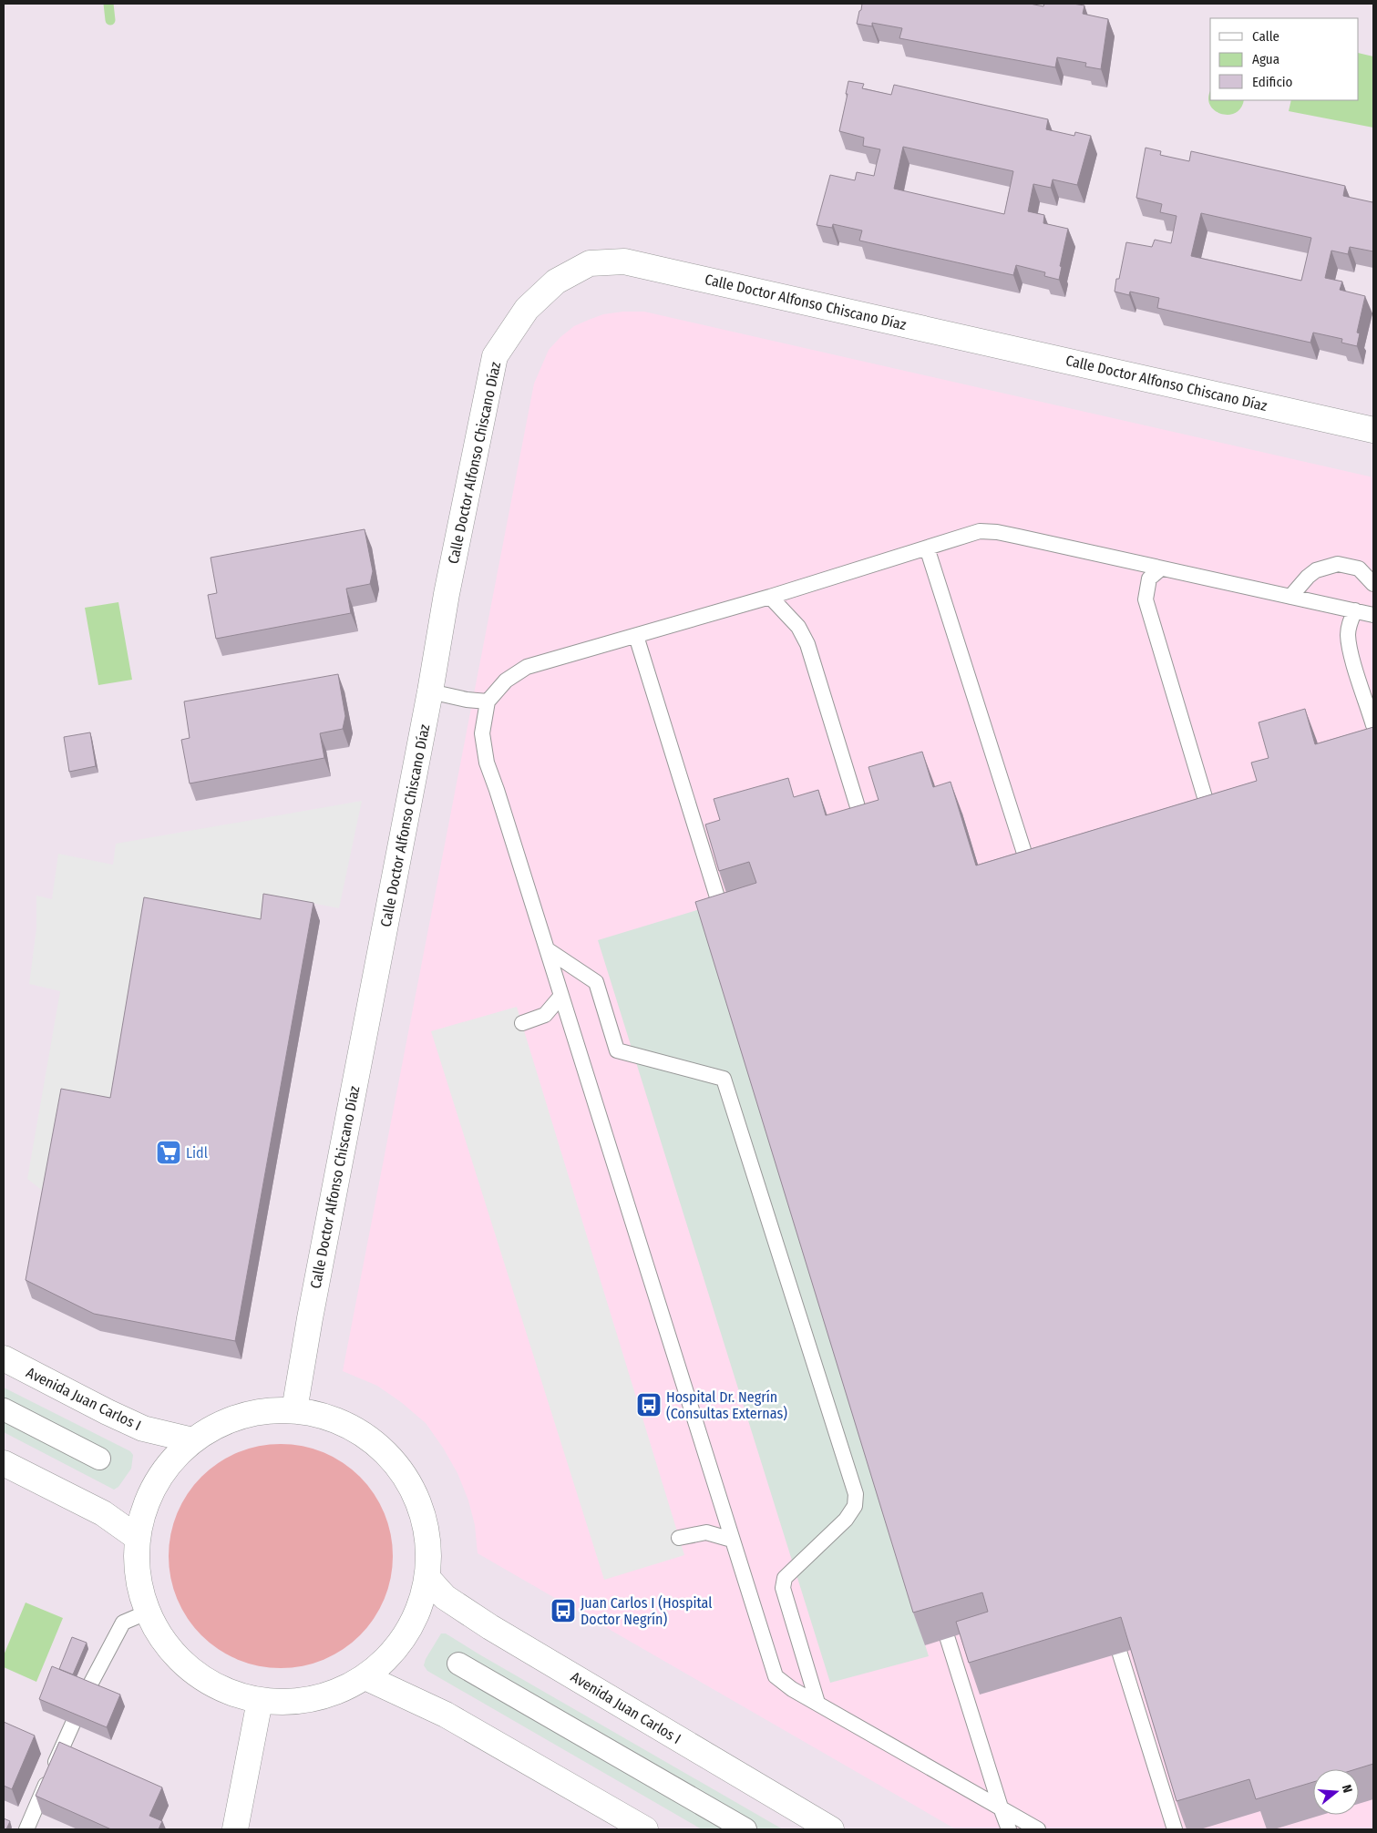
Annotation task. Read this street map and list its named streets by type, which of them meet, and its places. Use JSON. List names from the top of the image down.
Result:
{
  "streets": {
    "street": ["Calle Doctor Alfonso Chiscano Díaz", "Avenida Juan Carlos I"]
  },
  "places": {
    "supermarket": ["Lidl"],
    "bus stop": ["Hospital Dr. Negrín (Consultas Externas)", "Juan Carlos I (Hospital Doctor Negrín)"]
  },
  "legend": ["Calle", "Agua", "Edificio"],
  "north": "right"
}
